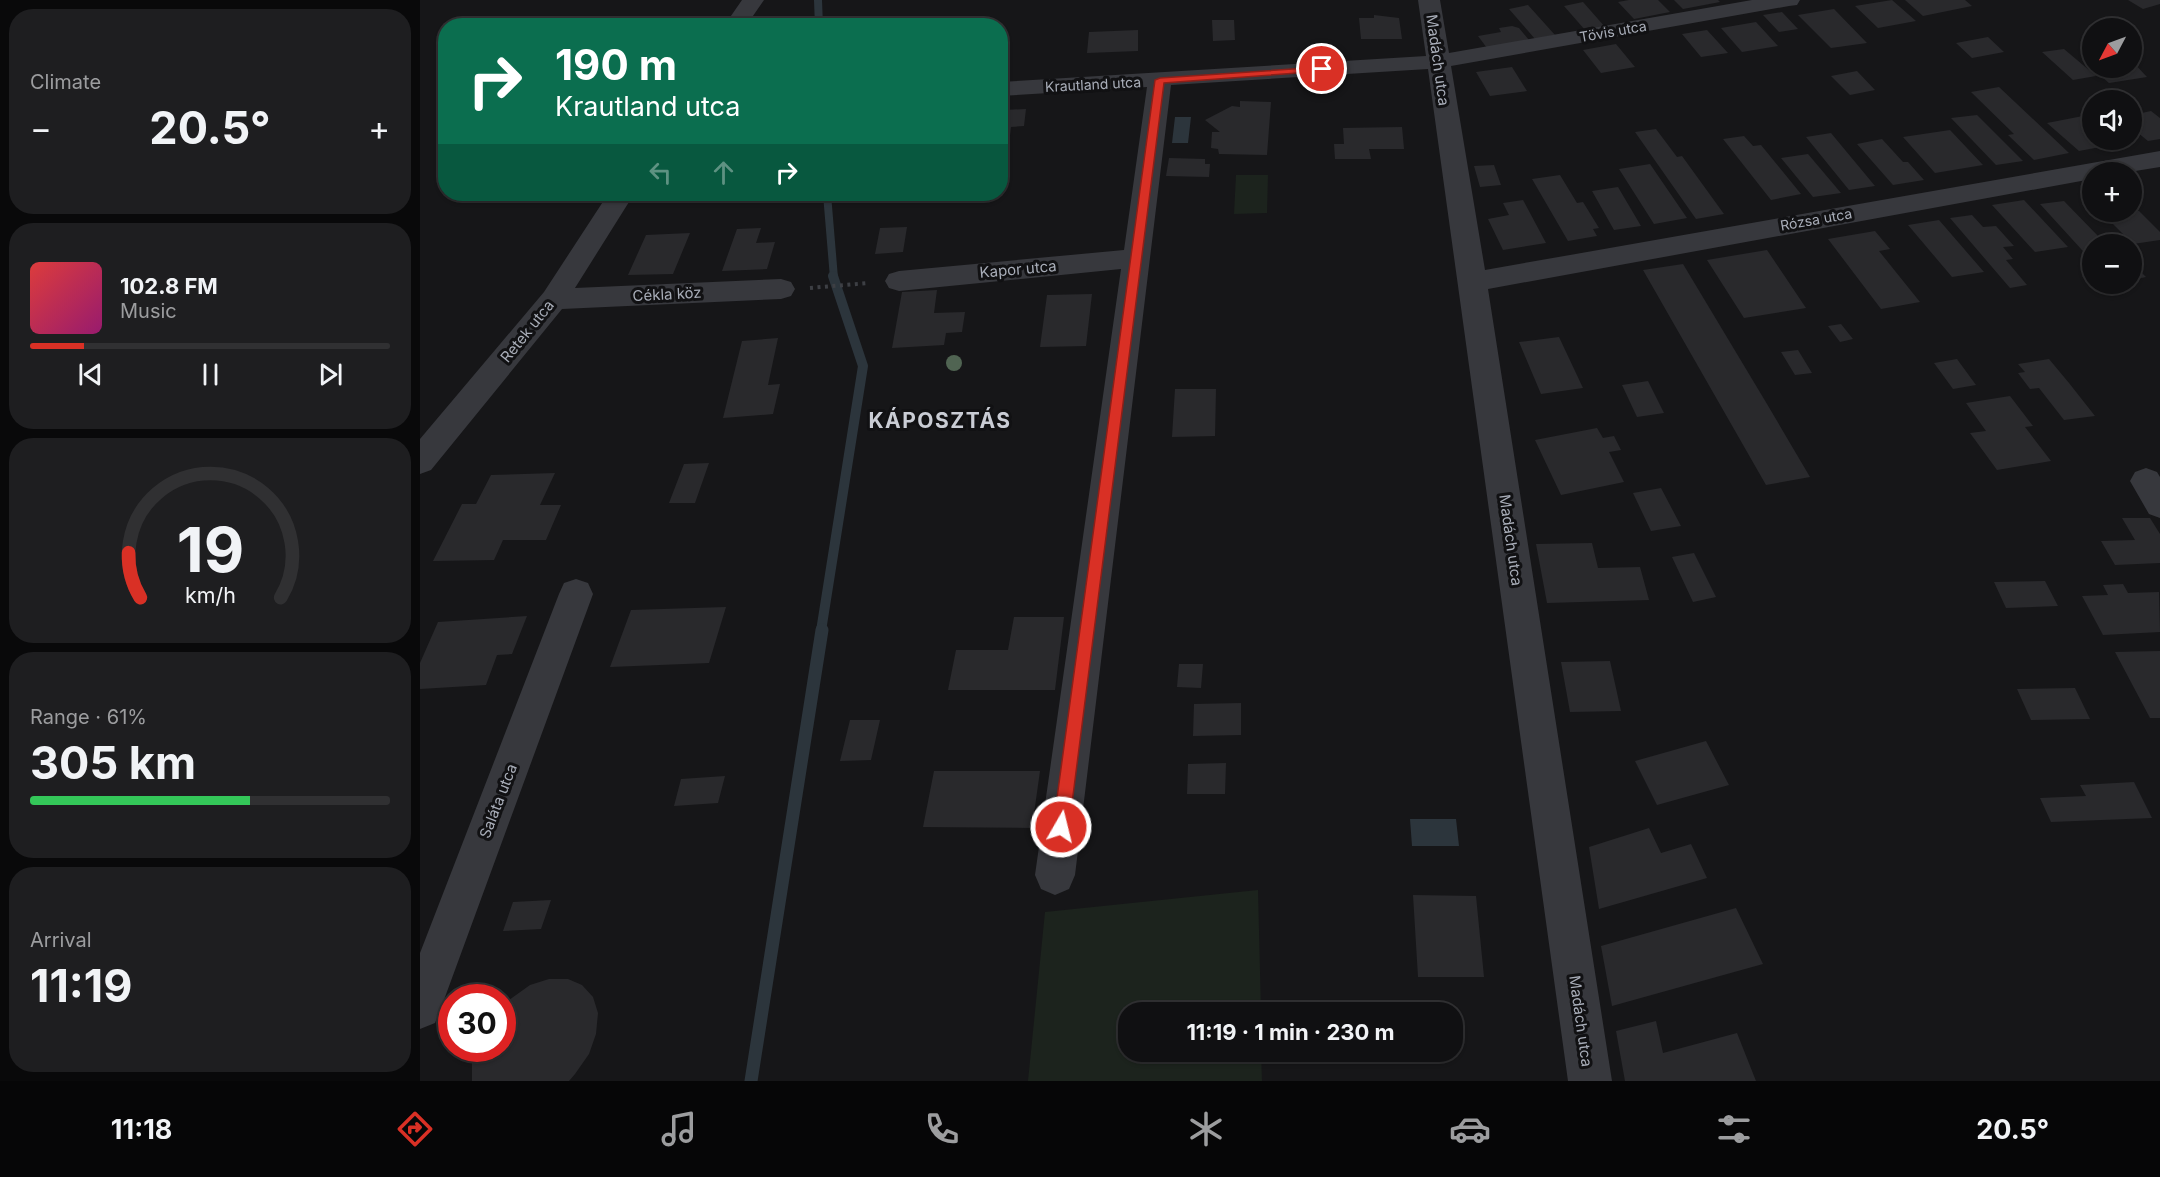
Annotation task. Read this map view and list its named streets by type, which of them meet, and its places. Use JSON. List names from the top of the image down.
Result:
{
  "streets": {
    "street": [
      "Tövis utca",
      "Madách utca",
      "Krautland utca",
      "Rózsa utca",
      "Kapor utca",
      "Cékla köz",
      "Retek utca",
      "Saláta utca"
    ]
  },
  "crossings": [
    ["Tövis utca", "Madách utca"],
    ["Tövis utca", "Krautland utca"],
    ["Madách utca", "Krautland utca"],
    ["Madách utca", "Rózsa utca"],
    ["Cékla köz", "Retek utca"]
  ],
  "districts": ["KÁPOSZTÁS"],
  "north": "bottom left",
  "page": {
    "tile": [
      "Climate",
      ["Range · 61%", "305 km"],
      ["Arrival", "11:19"]
    ],
    "map_buttons": ["+", "−"],
    "turn": ["190 m", "Krautland utca"],
    "heat": ["−", "20.5°", "+"],
    "song": ["102.8 FM", "Music"],
    "limit": "30",
    "trip": "11:19 · 1 min · 230 m",
    "tabs": ["11:18", "20.5°"],
    "gauge": ["19", "km/h"]
  }
}
